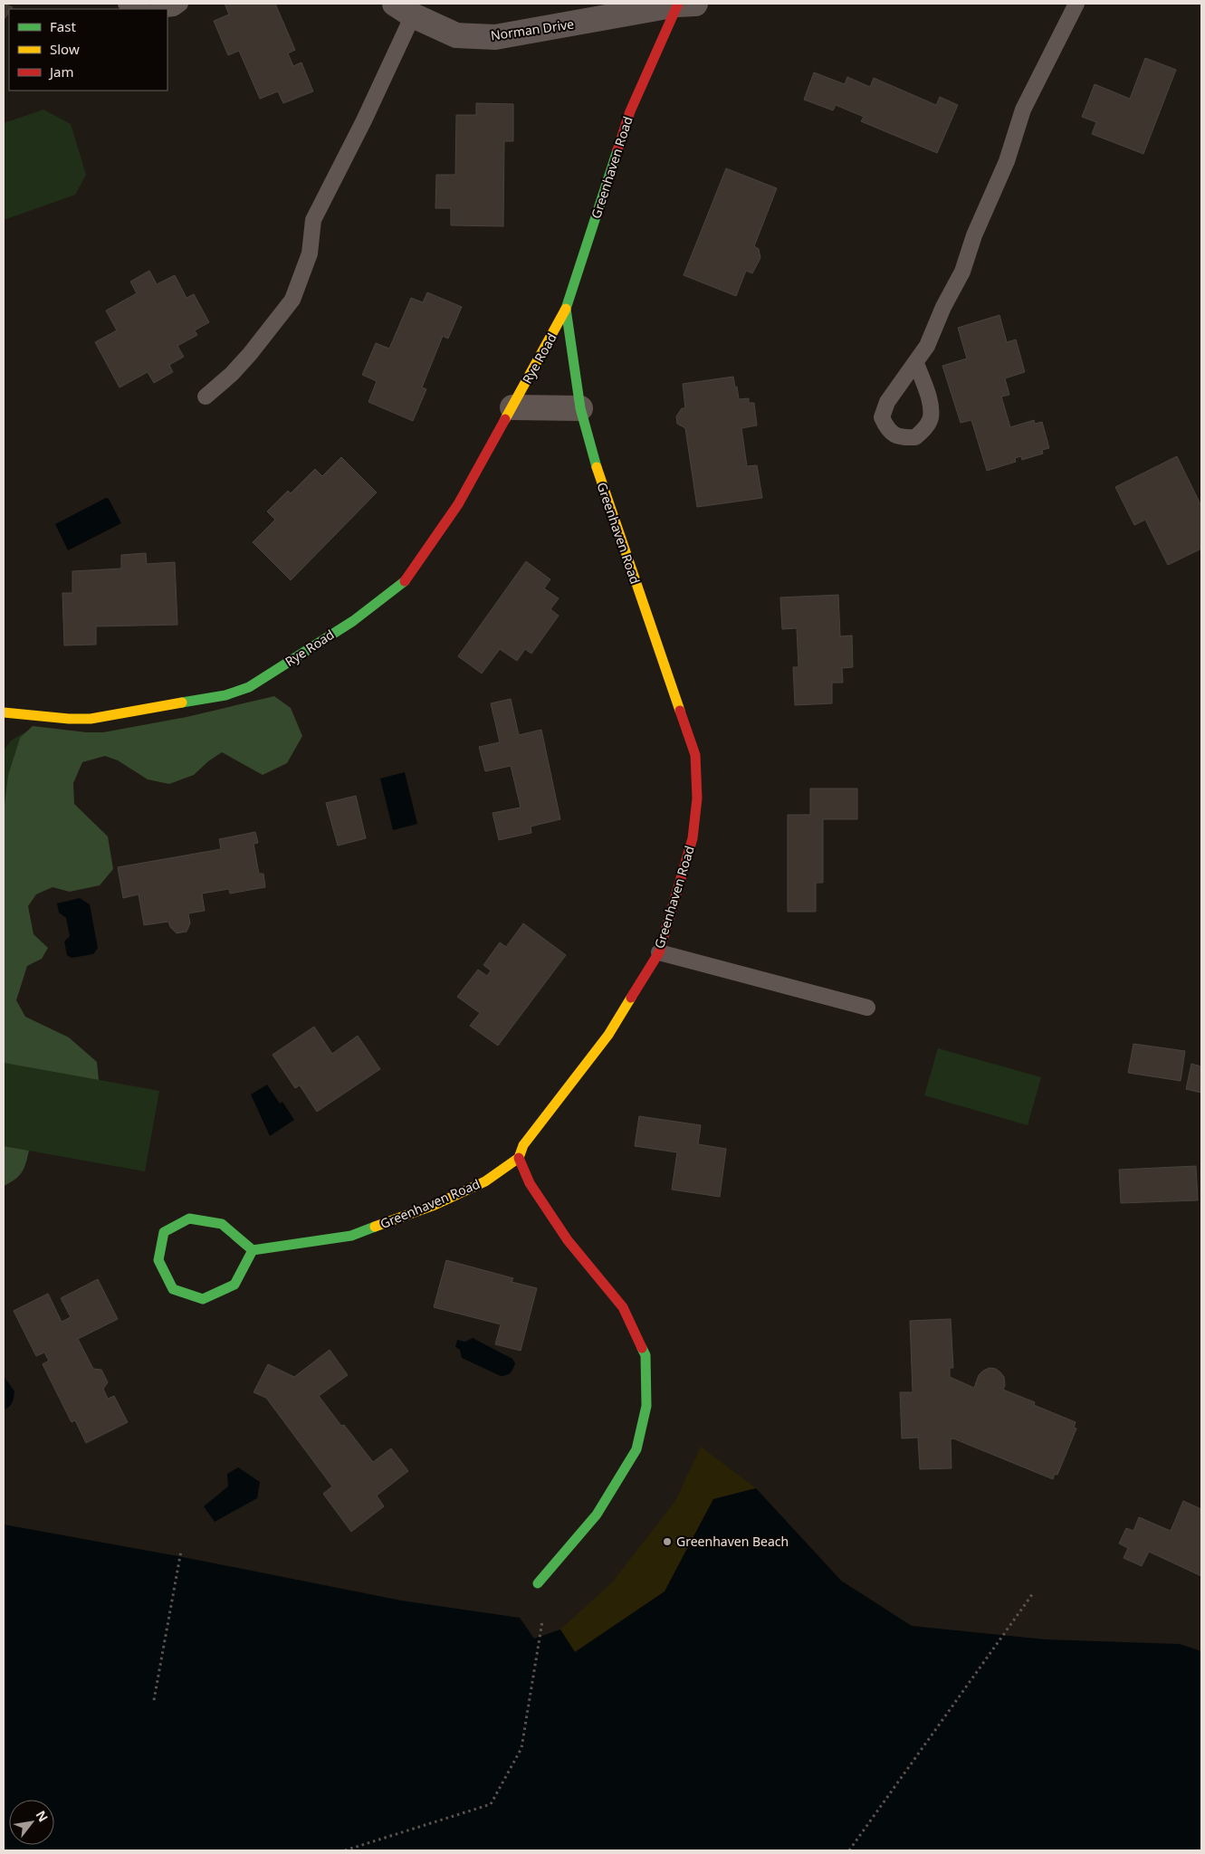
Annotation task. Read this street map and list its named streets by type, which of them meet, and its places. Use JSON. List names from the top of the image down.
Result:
{
  "streets": {
    "street": ["Norman Drive", "Greenhaven Road", "Rye Road"]
  },
  "crossings": [
    ["Norman Drive", "Greenhaven Road"],
    ["Greenhaven Road", "Rye Road"]
  ],
  "places": ["Greenhaven Beach"],
  "legend": ["Fast", "Slow", "Jam"],
  "north": "top right"
}
